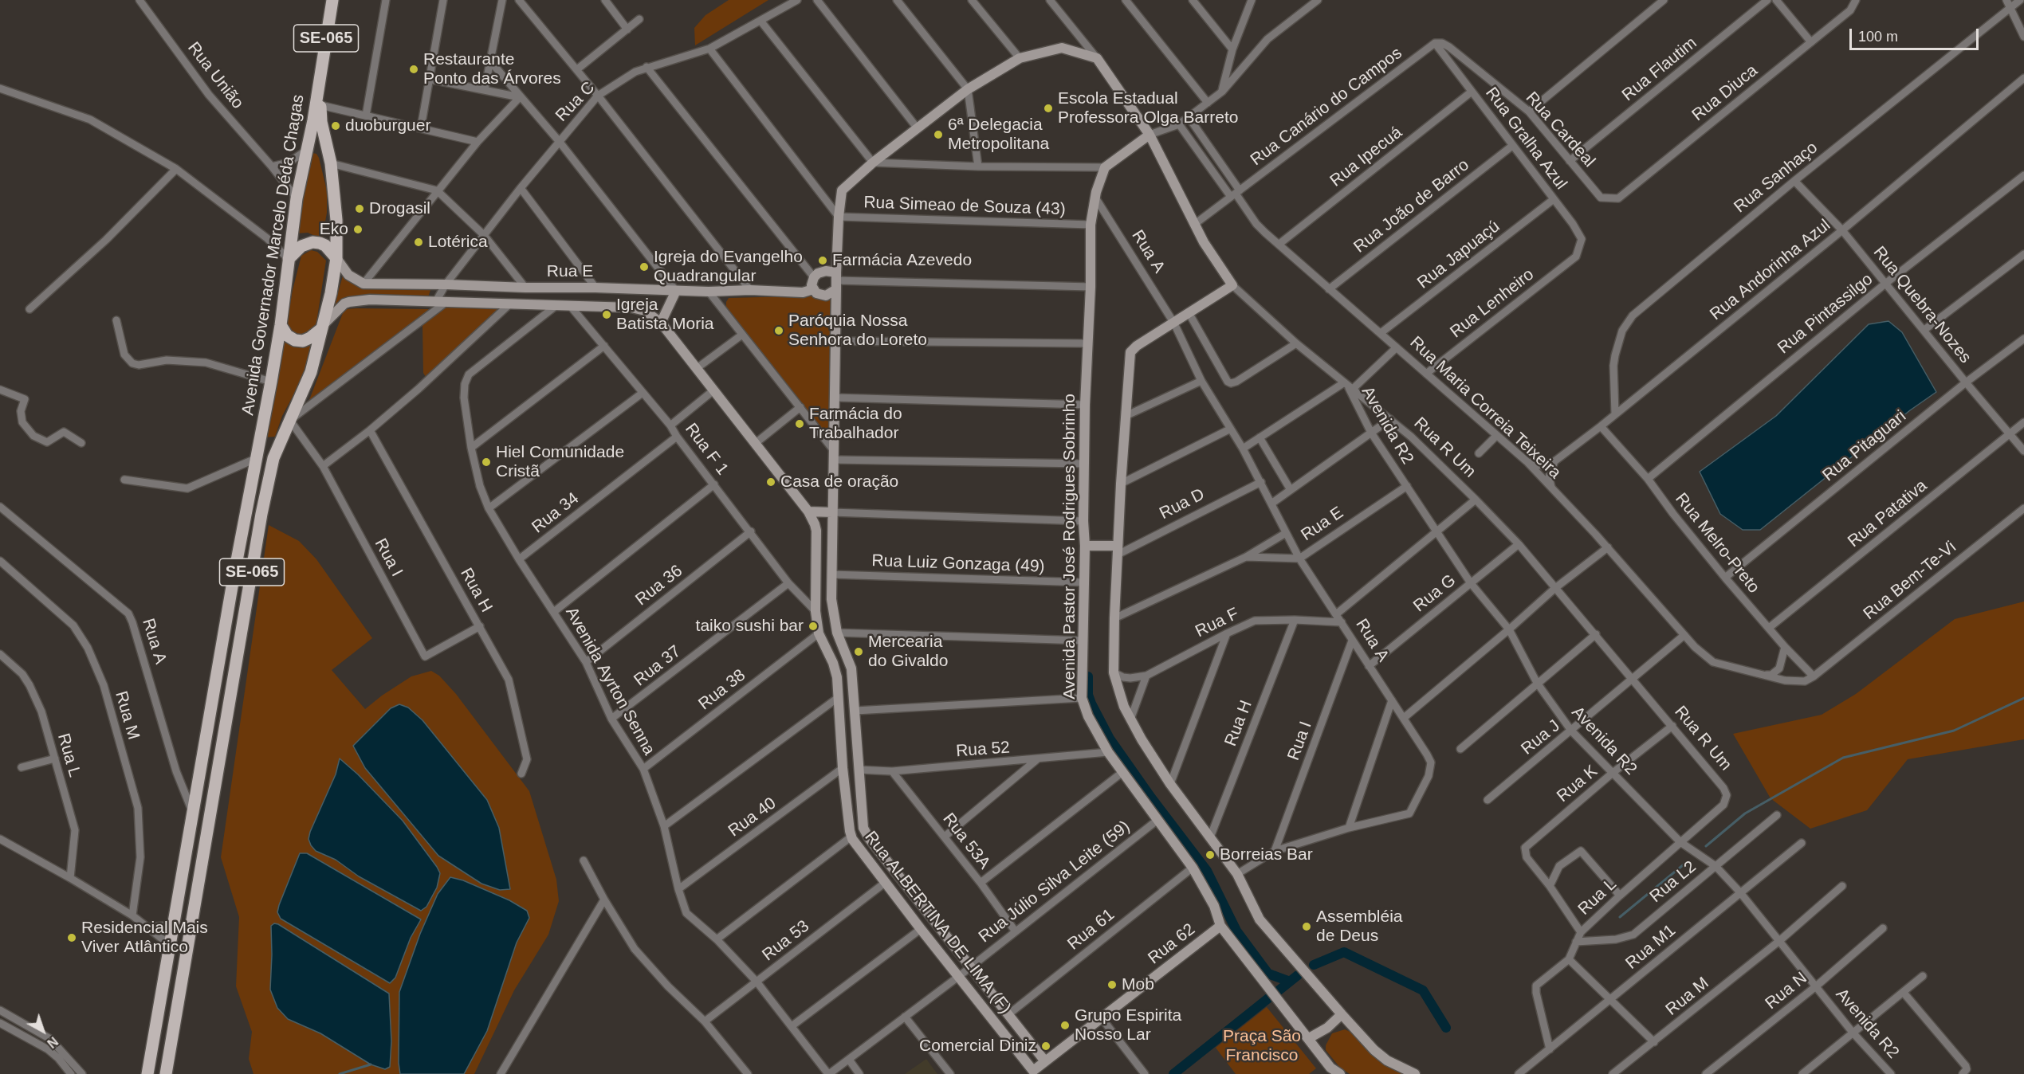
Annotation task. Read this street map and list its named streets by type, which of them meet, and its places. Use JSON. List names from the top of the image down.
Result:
{
  "streets": {
    "main road": ["SE-065", "Avenida Governador Marcelo Déda Chagas"],
    "street": [
      "Rua Flautim",
      "Rua União",
      "Rua Diuca",
      "Rua C",
      "Rua Canário do Campos",
      "Rua Cardeal",
      "Rua Gralha Azul",
      "Rua Ipecuá",
      "Rua Sanhaço",
      "Rua Simeao de Souza (43)",
      "Rua João de Barro",
      "Rua A",
      "Rua Japuaçú",
      "Rua Andorinha Azul",
      "Rua E",
      "Rua Lenheiro",
      "Rua Quebra-Nozes",
      "Rua Pintassilgo",
      "Rua Maria Correia Teixeira",
      "Avenida R2",
      "Rua Pitaguari",
      "Rua R Um",
      "Rua F 1",
      "Rua D",
      "Rua 34",
      "Rua Patativa",
      "Rua Melro-Preto",
      "Avenida Pastor José Rodrigues Sobrinho",
      "Rua I",
      "Rua Luiz Gonzaga (49)",
      "Rua Bem-Te-Vi",
      "Rua 36",
      "Rua H",
      "Rua G",
      "Rua F",
      "Rua 37",
      "Avenida Ayrton Senna",
      "Rua 38",
      "Rua M",
      "Rua J",
      "Rua 52",
      "Rua L",
      "Rua K",
      "Rua 40",
      "Rua 53A",
      "Rua Júlio Silva Leite (59)",
      "Rua L2",
      "Rua ALBERTINA DE LIMA (F)",
      "Rua 61",
      "Rua 53",
      "Rua 62",
      "Rua M1",
      "Rua N"
    ]
  },
  "crossings": [
    ["SE-065", "Avenida Governador Marcelo Déda Chagas"],
    ["Rua Flautim", "Rua Cardeal"],
    ["Rua União", "Avenida Governador Marcelo Déda Chagas"],
    ["Rua Diuca", "Rua Cardeal"],
    ["Rua C", "Rua E"],
    ["Rua Canário do Campos", "Rua Cardeal"],
    ["Rua Canário do Campos", "Rua Gralha Azul"],
    ["Rua Canário do Campos", "Rua Maria Correia Teixeira"],
    ["Rua Canário do Campos", "Rua R Um"],
    ["Rua Cardeal", "Rua Gralha Azul"],
    ["Rua Gralha Azul", "Rua Ipecuá"],
    ["Rua Gralha Azul", "Rua João de Barro"],
    ["Rua Gralha Azul", "Rua Japuaçú"],
    ["Rua Gralha Azul", "Rua Lenheiro"],
    ["Rua Ipecuá", "Rua Maria Correia Teixeira"],
    ["Rua Sanhaço", "Rua Andorinha Azul"],
    ["Rua Sanhaço", "Rua Quebra-Nozes"],
    ["Rua Simeao de Souza (43)", "Avenida Pastor José Rodrigues Sobrinho"],
    ["Rua João de Barro", "Rua Maria Correia Teixeira"],
    ["Rua A", "Avenida Governador Marcelo Déda Chagas"],
    ["Rua A", "Rua E"],
    ["Rua A", "Rua D"],
    ["Rua A", "Avenida Pastor José Rodrigues Sobrinho"],
    ["Rua A", "Rua I"],
    ["Rua A", "Rua G"],
    ["Rua A", "Rua F"],
    ["Avenida Governador Marcelo Déda Chagas", "Rua E"],
    ["Avenida Governador Marcelo Déda Chagas", "Rua I"],
    ["Rua Japuaçú", "Rua Maria Correia Teixeira"],
    ["Rua Andorinha Azul", "Rua Quebra-Nozes"],
    ["Rua Andorinha Azul", "Rua Maria Correia Teixeira"],
    ["Rua Andorinha Azul", "Rua Melro-Preto"],
    ["Rua E", "Avenida R2"],
    ["Rua E", "Rua F 1"],
    ["Rua E", "Avenida Ayrton Senna"],
    ["Rua E", "Rua ALBERTINA DE LIMA (F)"],
    ["Rua Lenheiro", "Rua Maria Correia Teixeira"],
    ["Rua Quebra-Nozes", "Rua Pintassilgo"],
    ["Rua Quebra-Nozes", "Rua Pitaguari"],
    ["Rua Quebra-Nozes", "Rua Patativa"],
    ["Rua Pintassilgo", "Rua Melro-Preto"],
    ["Rua Maria Correia Teixeira", "Rua Melro-Preto"],
    ["Rua Maria Correia Teixeira", "Rua Bem-Te-Vi"],
    ["Rua Maria Correia Teixeira", "Rua J"],
    ["Avenida R2", "Rua R Um"],
    ["Avenida R2", "Rua G"],
    ["Avenida R2", "Rua M"],
    ["Avenida R2", "Rua J"],
    ["Avenida R2", "Rua L"],
    ["Avenida R2", "Rua K"],
    ["Avenida R2", "Rua L2"],
    ["Avenida R2", "Rua M1"],
    ["Avenida R2", "Rua N"],
    ["Rua Pitaguari", "Rua Melro-Preto"],
    ["Rua R Um", "Rua G"],
    ["Rua R Um", "Rua J"],
    ["Rua R Um", "Rua L"],
    ["Rua R Um", "Rua K"],
    ["Rua F 1", "Rua 34"],
    ["Rua F 1", "Rua 36"],
    ["Rua F 1", "Rua 37"],
    ["Rua F 1", "Rua ALBERTINA DE LIMA (F)"],
    ["Rua 34", "Avenida Ayrton Senna"],
    ["Rua Patativa", "Rua Melro-Preto"],
    ["Rua Melro-Preto", "Rua Bem-Te-Vi"],
    ["Avenida Pastor José Rodrigues Sobrinho", "Rua Luiz Gonzaga (49)"],
    ["Avenida Pastor José Rodrigues Sobrinho", "Rua 52"],
    ["Avenida Pastor José Rodrigues Sobrinho", "Rua Júlio Silva Leite (59)"],
    ["Avenida Pastor José Rodrigues Sobrinho", "Rua 61"],
    ["Avenida Pastor José Rodrigues Sobrinho", "Rua 62"],
    ["Rua I", "Rua H"],
    ["Rua 36", "Avenida Ayrton Senna"],
    ["Rua H", "Rua F"],
    ["Rua 37", "Avenida Ayrton Senna"],
    ["Avenida Ayrton Senna", "Rua 38"],
    ["Avenida Ayrton Senna", "Rua 40"],
    ["Avenida Ayrton Senna", "Rua Júlio Silva Leite (59)"],
    ["Avenida Ayrton Senna", "Rua 53"],
    ["Rua 38", "Rua ALBERTINA DE LIMA (F)"],
    ["Rua 52", "Rua 53A"],
    ["Rua L", "Rua L2"],
    ["Rua L", "Rua M1"],
    ["Rua 40", "Rua ALBERTINA DE LIMA (F)"],
    ["Rua 53A", "Rua Júlio Silva Leite (59)"],
    ["Rua Júlio Silva Leite (59)", "Rua ALBERTINA DE LIMA (F)"],
    ["Rua ALBERTINA DE LIMA (F)", "Rua 53"],
    ["Rua ALBERTINA DE LIMA (F)", "Rua 62"]
  ],
  "parks": ["Praça São Francisco"],
  "places": [
    "Restaurante Ponto das Árvores",
    "Escola Estadual Professora Olga Barreto",
    "duoburguer",
    "6ª Delegacia Metropolitana",
    "Drogasil",
    "Eko",
    "Lotérica",
    "Farmácia Azevedo",
    "Igreja do Evangelho Quadrangular",
    "Igreja Batista Moria",
    "Paróquia Nossa Senhora do Loreto",
    "Farmácia do Trabalhador",
    "Hiel Comunidade Cristã",
    "Casa de oração",
    "taiko sushi bar",
    "Mercearia do Givaldo",
    "Borreias Bar",
    "Assembléia de Deus",
    "Residencial Mais Viver Atlântico",
    "Mob",
    "Grupo Espirita Nosso Lar",
    "Comercial Diniz"
  ],
  "scale_bar": "100 m",
  "north": "bottom right"
}
